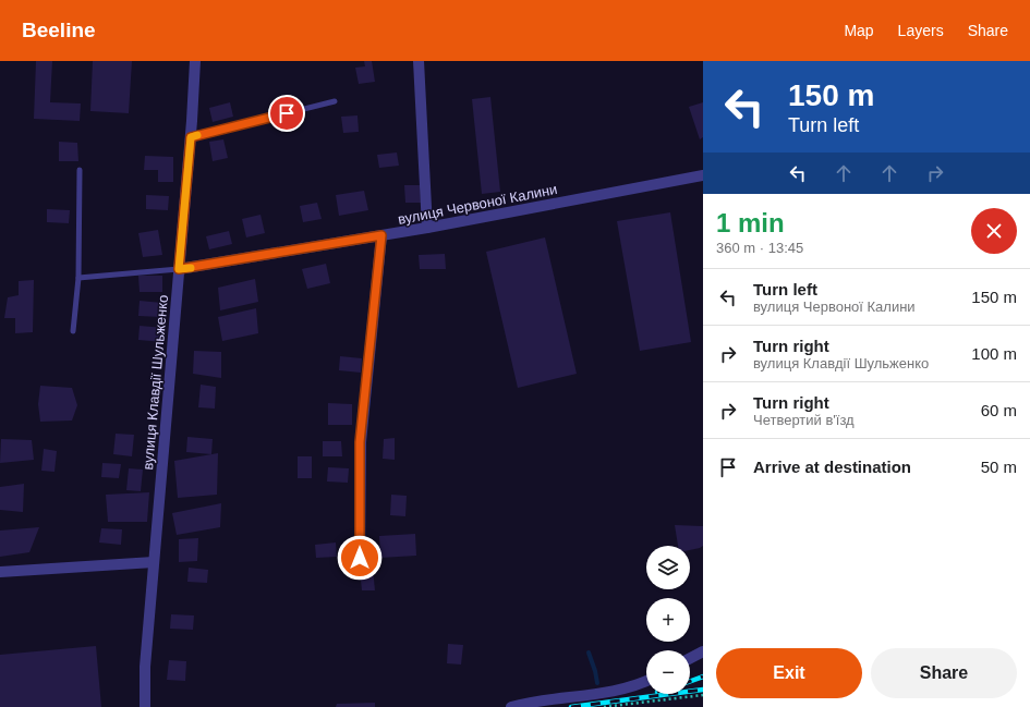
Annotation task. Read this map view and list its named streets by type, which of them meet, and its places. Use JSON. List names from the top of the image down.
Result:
{
  "streets": {
    "street": ["вулиця Червоної Калини", "вулиця Клавдії Шульженко"]
  },
  "crossings": [
    ["вулиця Червоної Калини", "вулиця Клавдії Шульженко"]
  ],
  "page": {
    "header": "Beeline",
    "nav": ["Map", "Layers", "Share"],
    "turn": ["150 m", "Turn left"],
    "heading": ["1 min", "360 m · 13:45"],
    "list": [
      {
        "name": "Turn left",
        "note": "вулиця Червоної Калини",
        "value": "150 m"
      },
      {
        "name": "Turn right",
        "note": "вулиця Клавдії Шульженко",
        "value": "100 m"
      },
      {
        "name": "Turn right",
        "note": "Четвертий в'їзд",
        "value": "60 m"
      },
      {
        "name": "Arrive at destination",
        "value": "50 m"
      }
    ],
    "map_buttons": ["+", "−"],
    "buttons": ["Exit", "Share"]
  }
}
